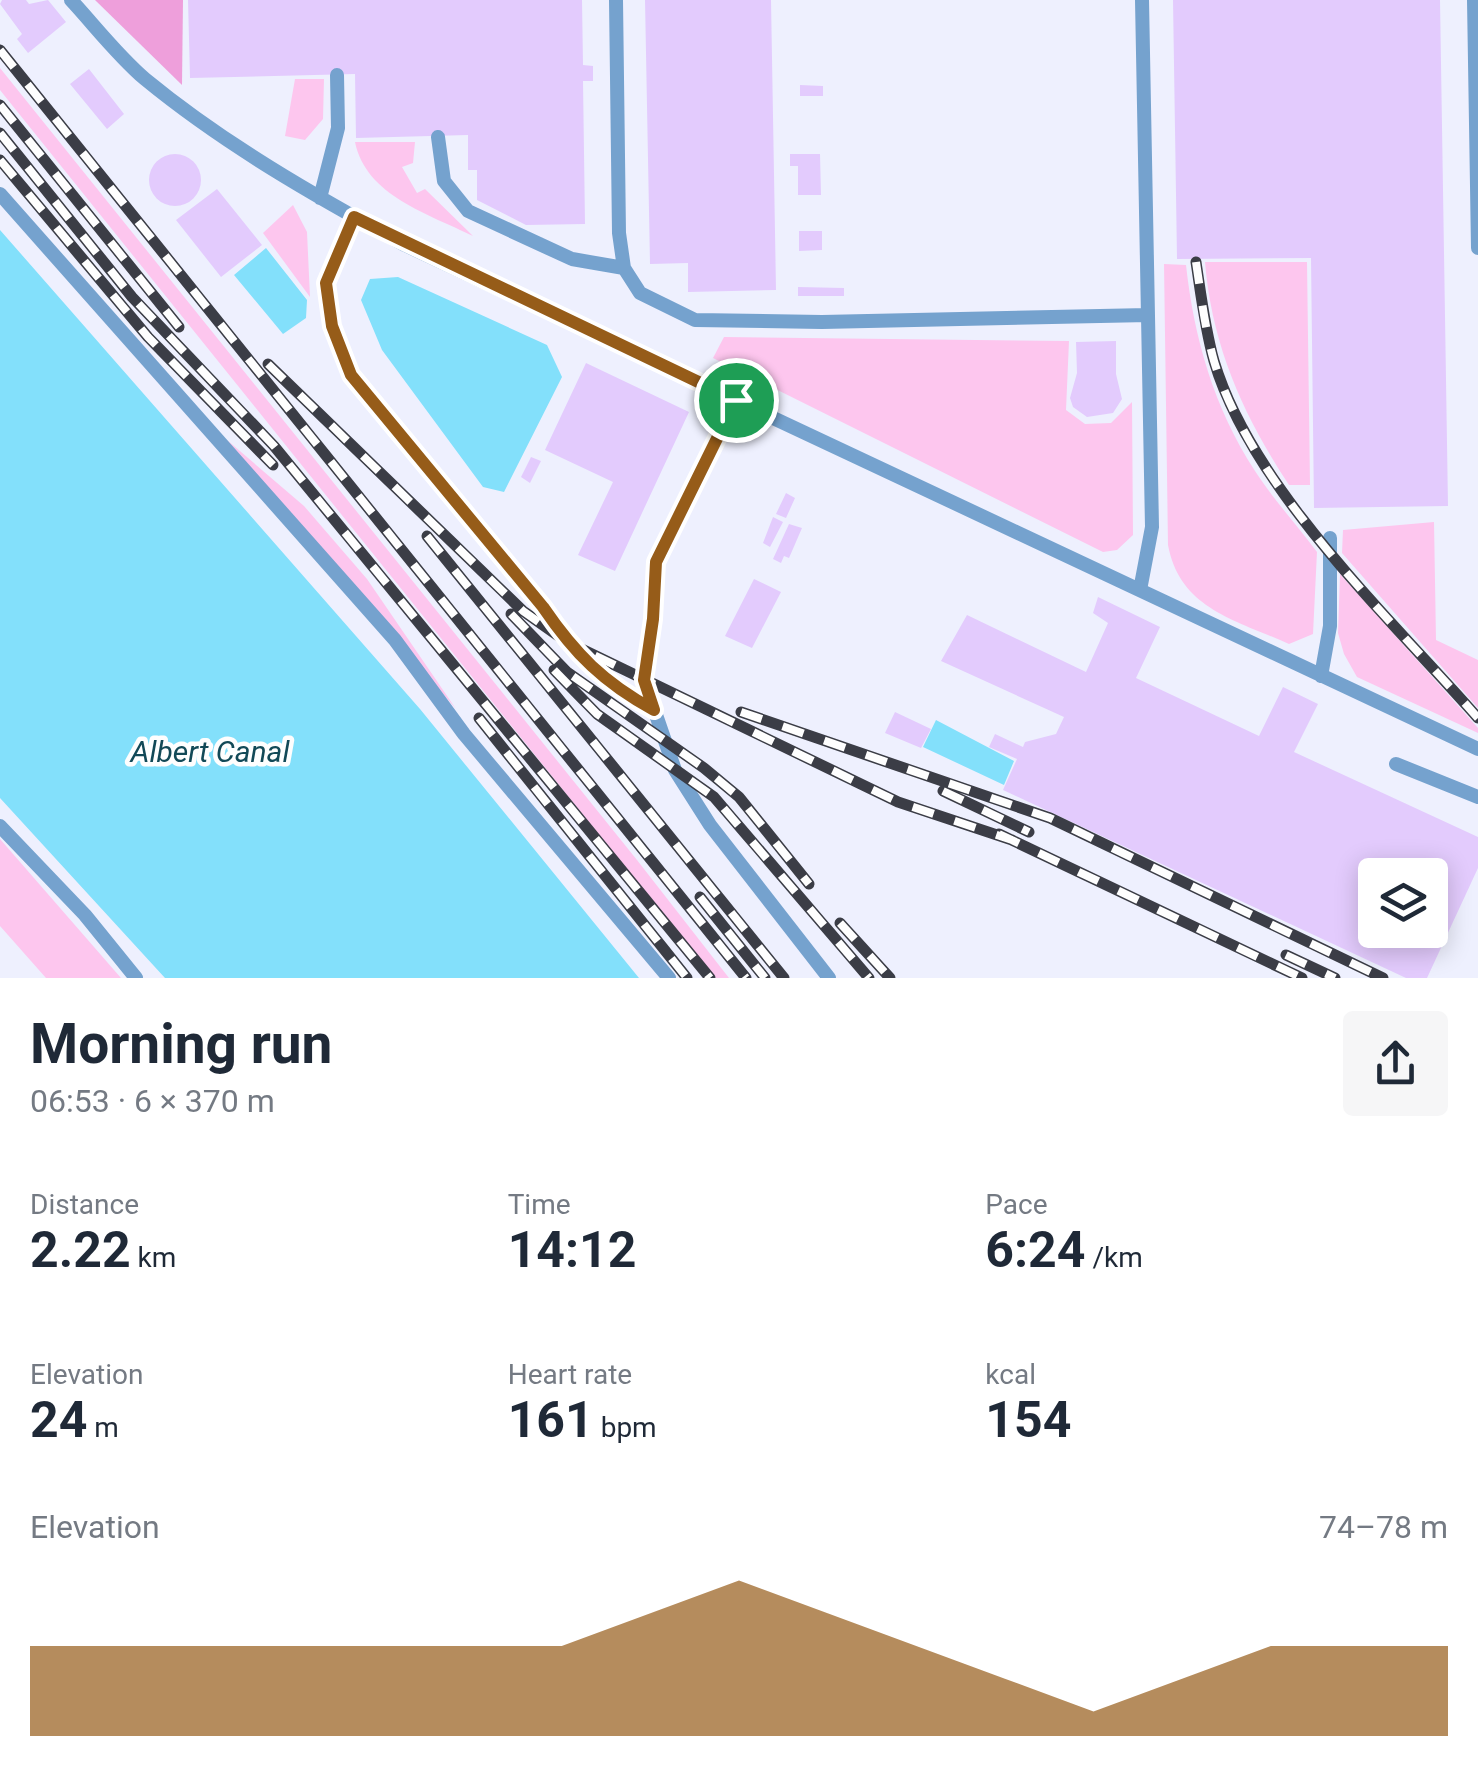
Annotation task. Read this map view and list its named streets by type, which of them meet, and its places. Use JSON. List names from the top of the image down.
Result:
{
  "water": ["Albert Canal"],
  "page": {
    "heading": ["Morning run", "06:53 · 6 × 370 m"],
    "stats": [
      ["Distance", "2.22 km"],
      ["Time", "14:12"],
      ["Pace", "6:24 /km"],
      ["Elevation", "24 m"],
      ["Heart rate", "161 bpm"],
      ["kcal", "154"]
    ],
    "chart": ["Elevation", "74–78 m"]
  }
}
